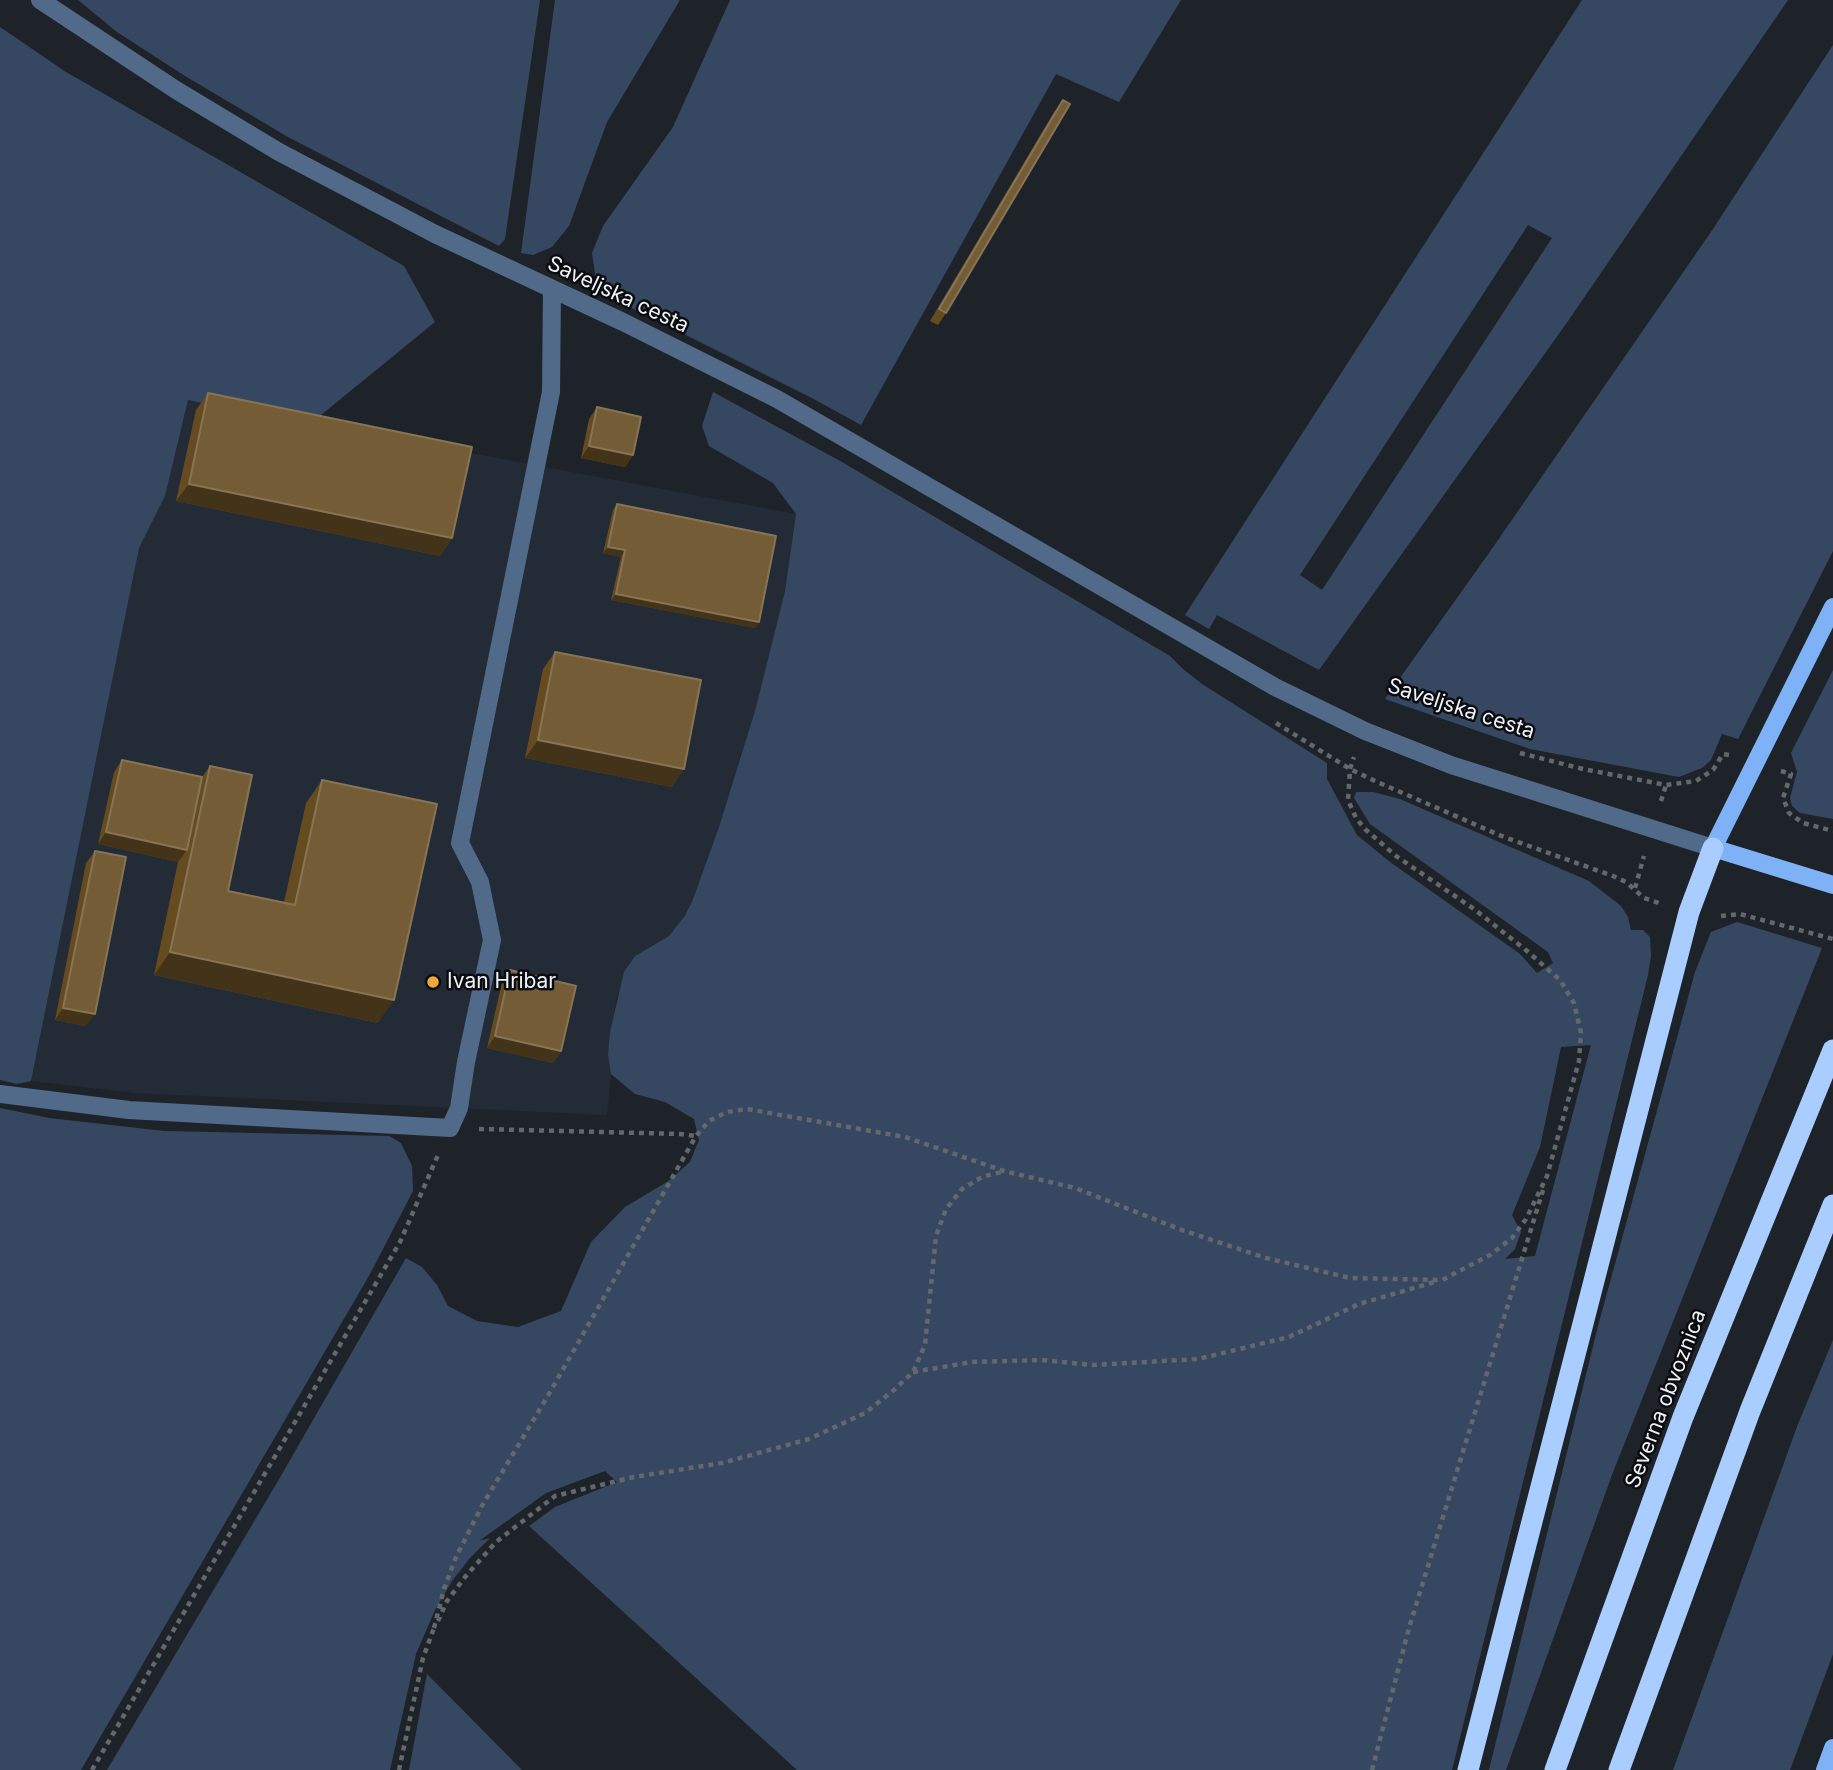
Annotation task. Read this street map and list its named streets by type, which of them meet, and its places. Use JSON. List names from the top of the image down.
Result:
{
  "streets": {
    "highway": ["Severna obvoznica"],
    "street": ["Saveljska cesta"]
  },
  "places": ["Ivan Hribar"]
}
